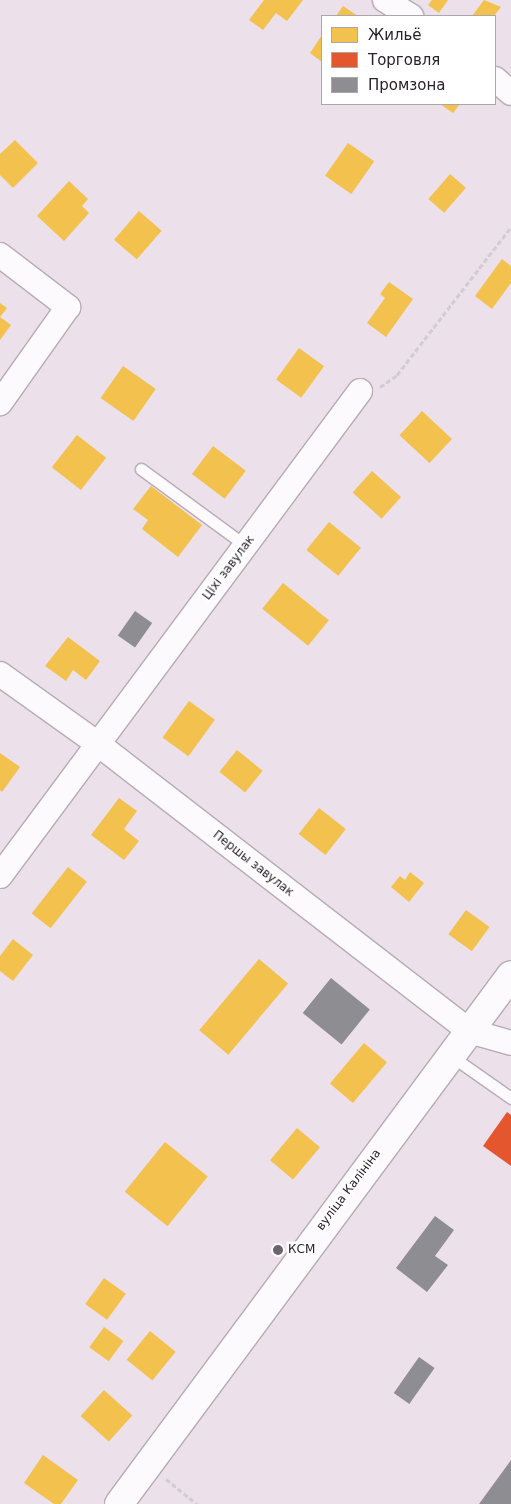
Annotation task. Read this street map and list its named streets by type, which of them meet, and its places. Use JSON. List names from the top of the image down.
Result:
{
  "streets": {
    "street": ["Ціхі завулак", "Першы завулак", "вуліца Калініна"]
  },
  "crossings": [
    ["Ціхі завулак", "Першы завулак"],
    ["Першы завулак", "вуліца Калініна"]
  ],
  "places": ["КСМ"],
  "legend": ["Жильё", "Торговля", "Промзона"]
}
